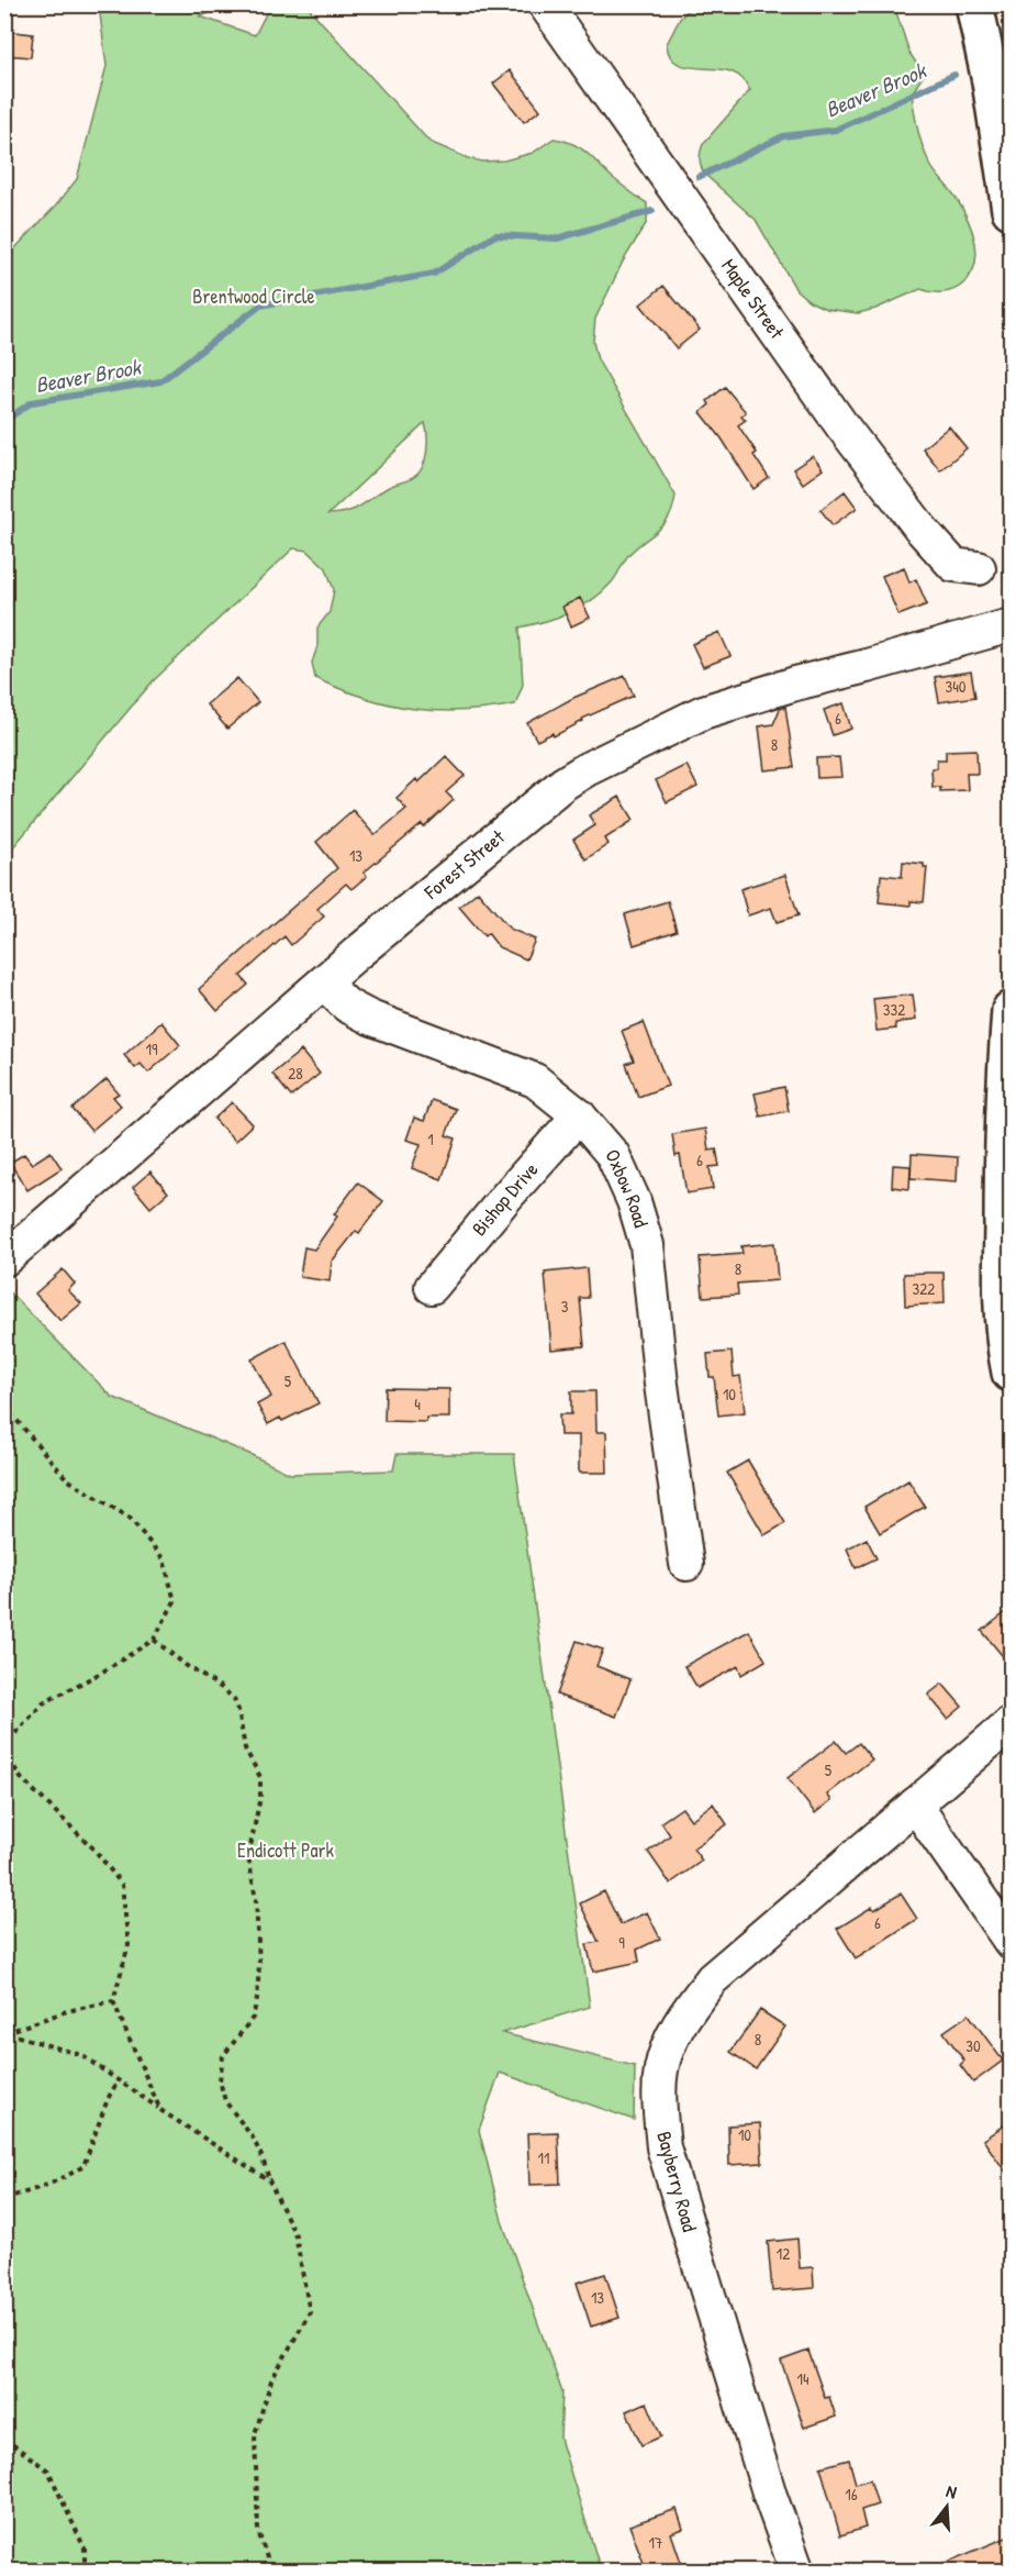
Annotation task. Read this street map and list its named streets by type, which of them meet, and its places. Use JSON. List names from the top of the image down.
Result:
{
  "streets": {
    "street": [
      "Maple Street",
      "Forest Street",
      "Oxbow Road",
      "Bishop Drive",
      "Bayberry Road"
    ]
  },
  "crossings": [
    ["Forest Street", "Oxbow Road"],
    ["Oxbow Road", "Bishop Drive"]
  ],
  "water": ["Beaver Brook"],
  "parks": ["Brentwood Circle", "Endicott Park"],
  "house_numbers": [
    "340",
    "6",
    "8",
    "13",
    "332",
    "19",
    "28",
    "1",
    "6",
    "8",
    "322",
    "3",
    "5",
    "10",
    "4",
    "5",
    "6",
    "9",
    "8",
    "30",
    "10",
    "11",
    "12",
    "13",
    "14",
    "16",
    "17"
  ],
  "north": "top"
}
